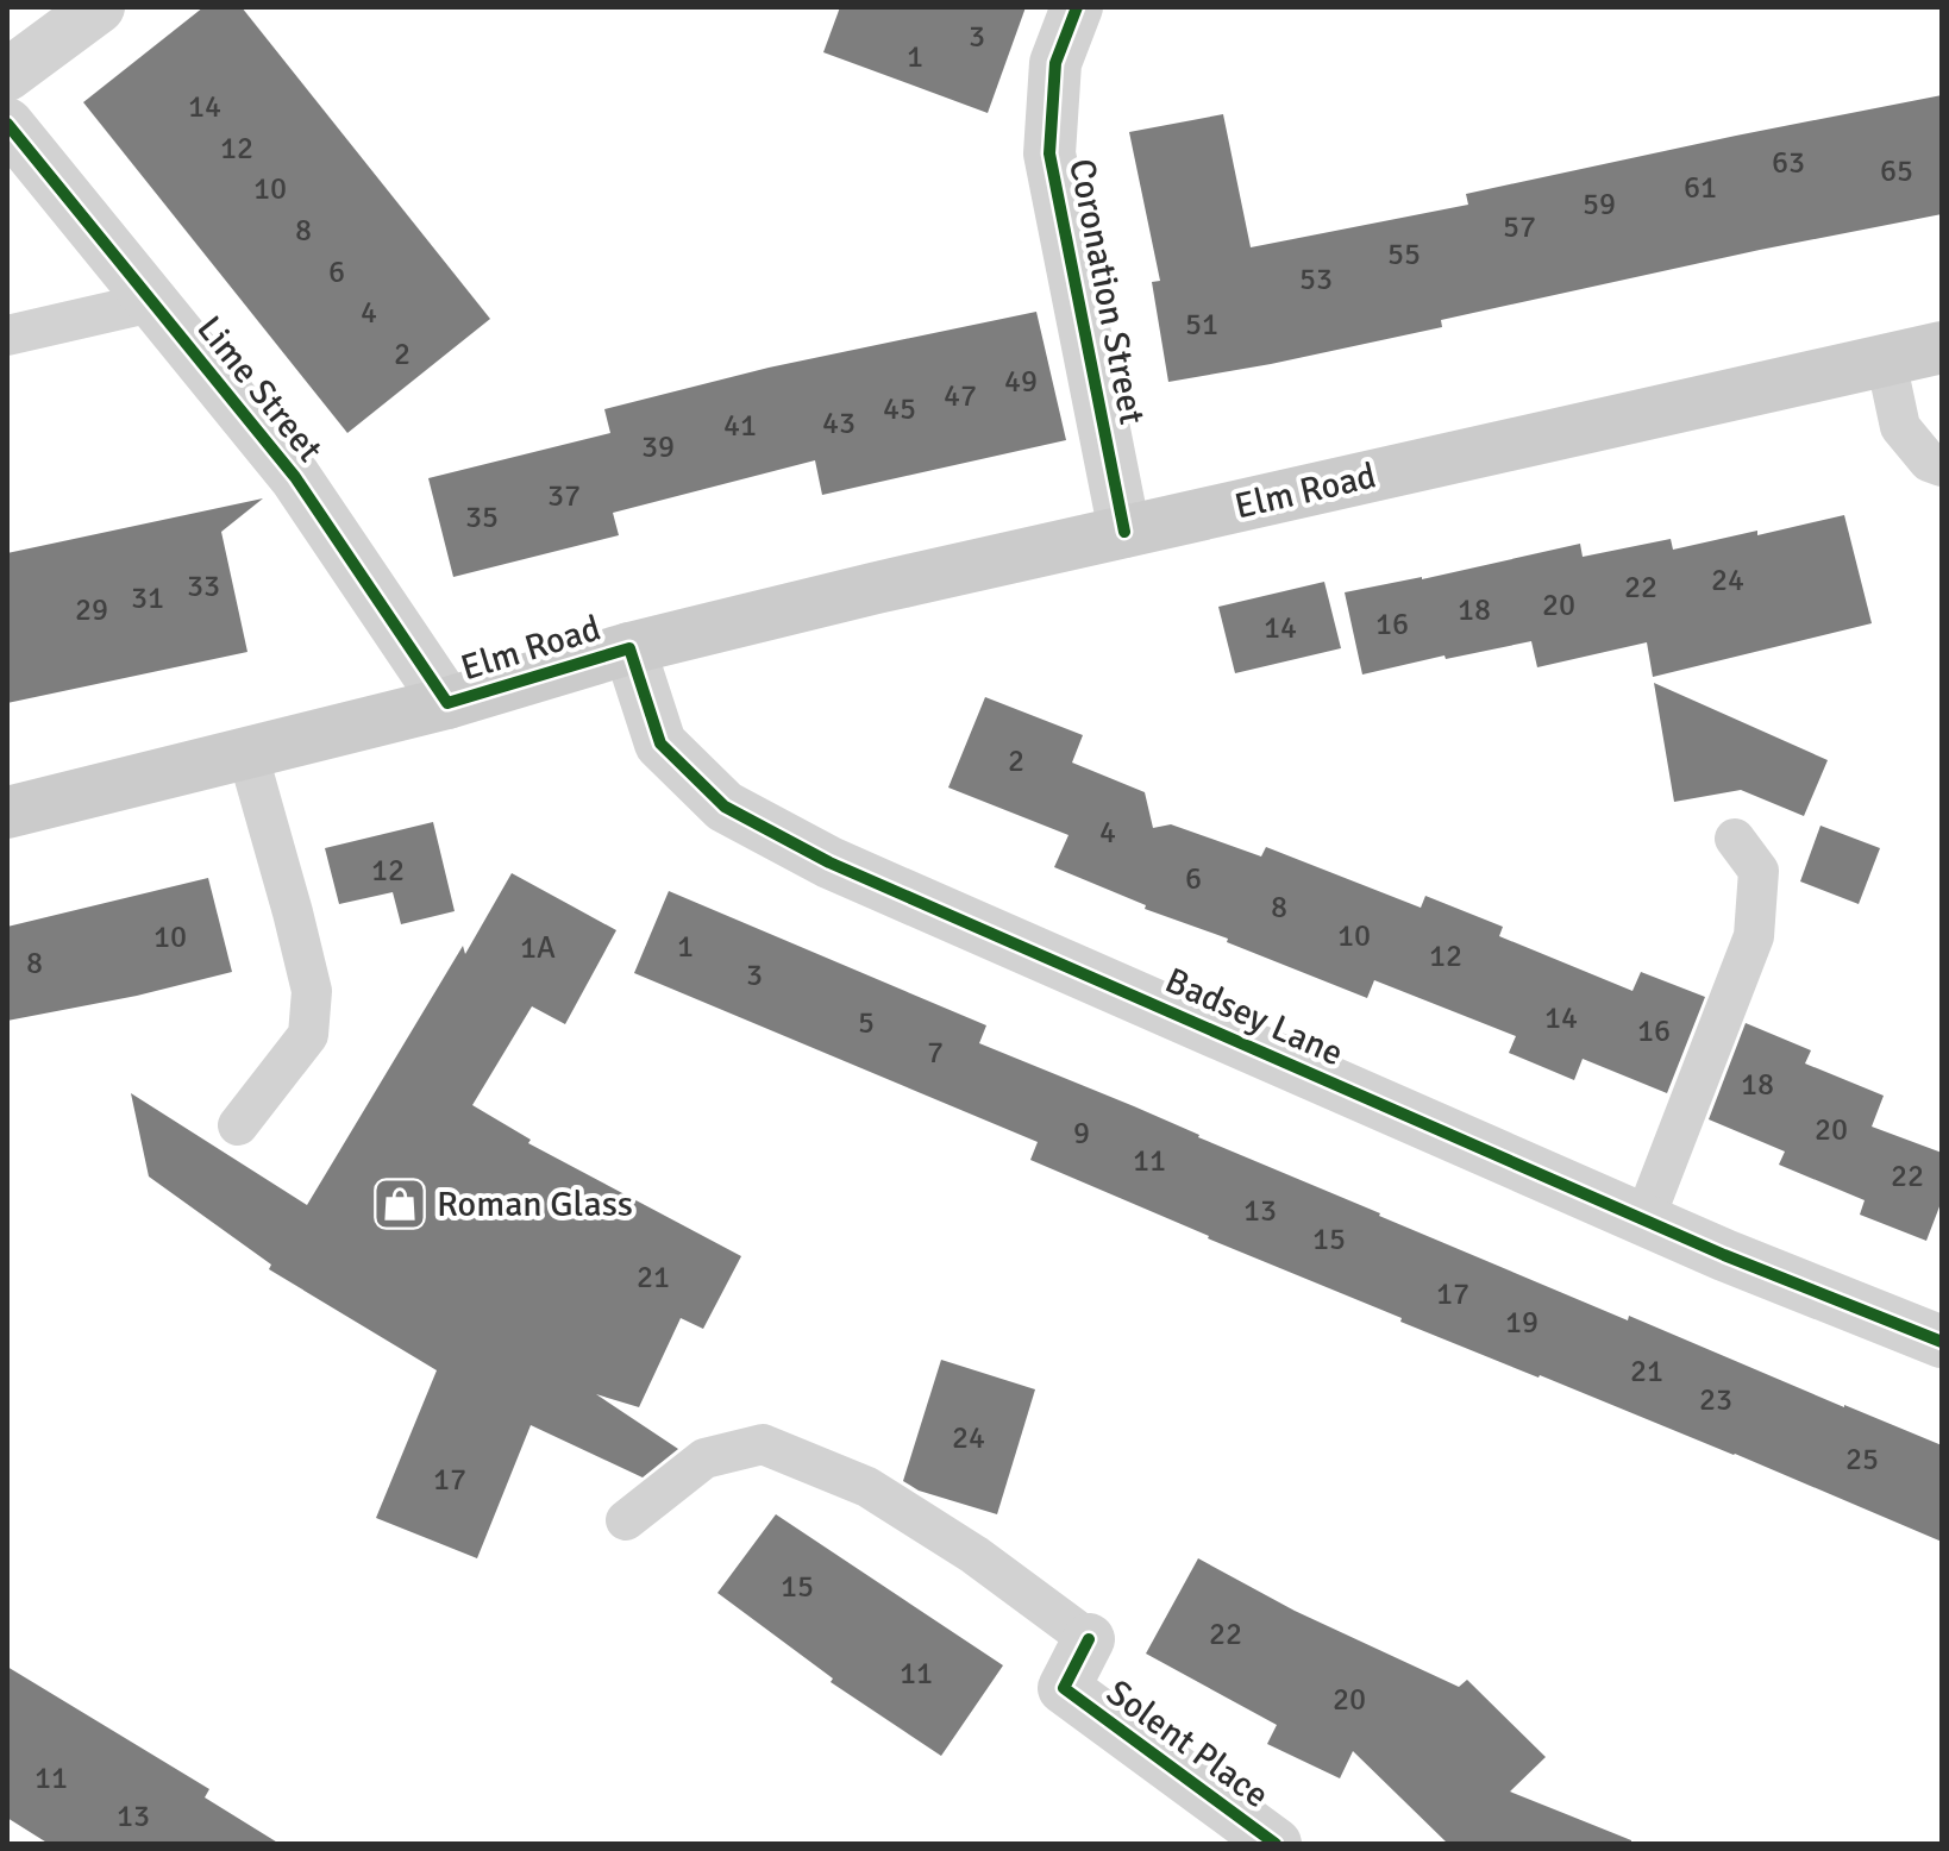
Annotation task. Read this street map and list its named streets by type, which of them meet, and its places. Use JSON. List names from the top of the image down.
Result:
{
  "streets": {
    "main road": ["Elm Road"],
    "street": [
      "Coronation Street",
      "Lime Street",
      "Badsey Lane",
      "Solent Place"
    ]
  },
  "crossings": [
    ["Coronation Street", "Elm Road"],
    ["Lime Street", "Elm Road"],
    ["Elm Road", "Badsey Lane"]
  ],
  "places": {
    "shop": ["Roman Glass"]
  },
  "house_numbers": [
    "3",
    "1",
    "14",
    "12",
    "63",
    "65",
    "61",
    "10",
    "59",
    "57",
    "8",
    "55",
    "6",
    "53",
    "4",
    "51",
    "2",
    "49",
    "47",
    "45",
    "43",
    "41",
    "39",
    "37",
    "35",
    "24",
    "33",
    "22",
    "31",
    "20",
    "29",
    "18",
    "16",
    "14",
    "2",
    "4",
    "12",
    "6",
    "8",
    "10",
    "10",
    "1",
    "1A",
    "12",
    "8",
    "3",
    "14",
    "5",
    "16",
    "7",
    "18",
    "20",
    "9",
    "11",
    "22",
    "13",
    "15",
    "21",
    "17",
    "19",
    "21",
    "23",
    "24",
    "25",
    "17",
    "15",
    "22",
    "11",
    "20",
    "11",
    "13"
  ]
}
